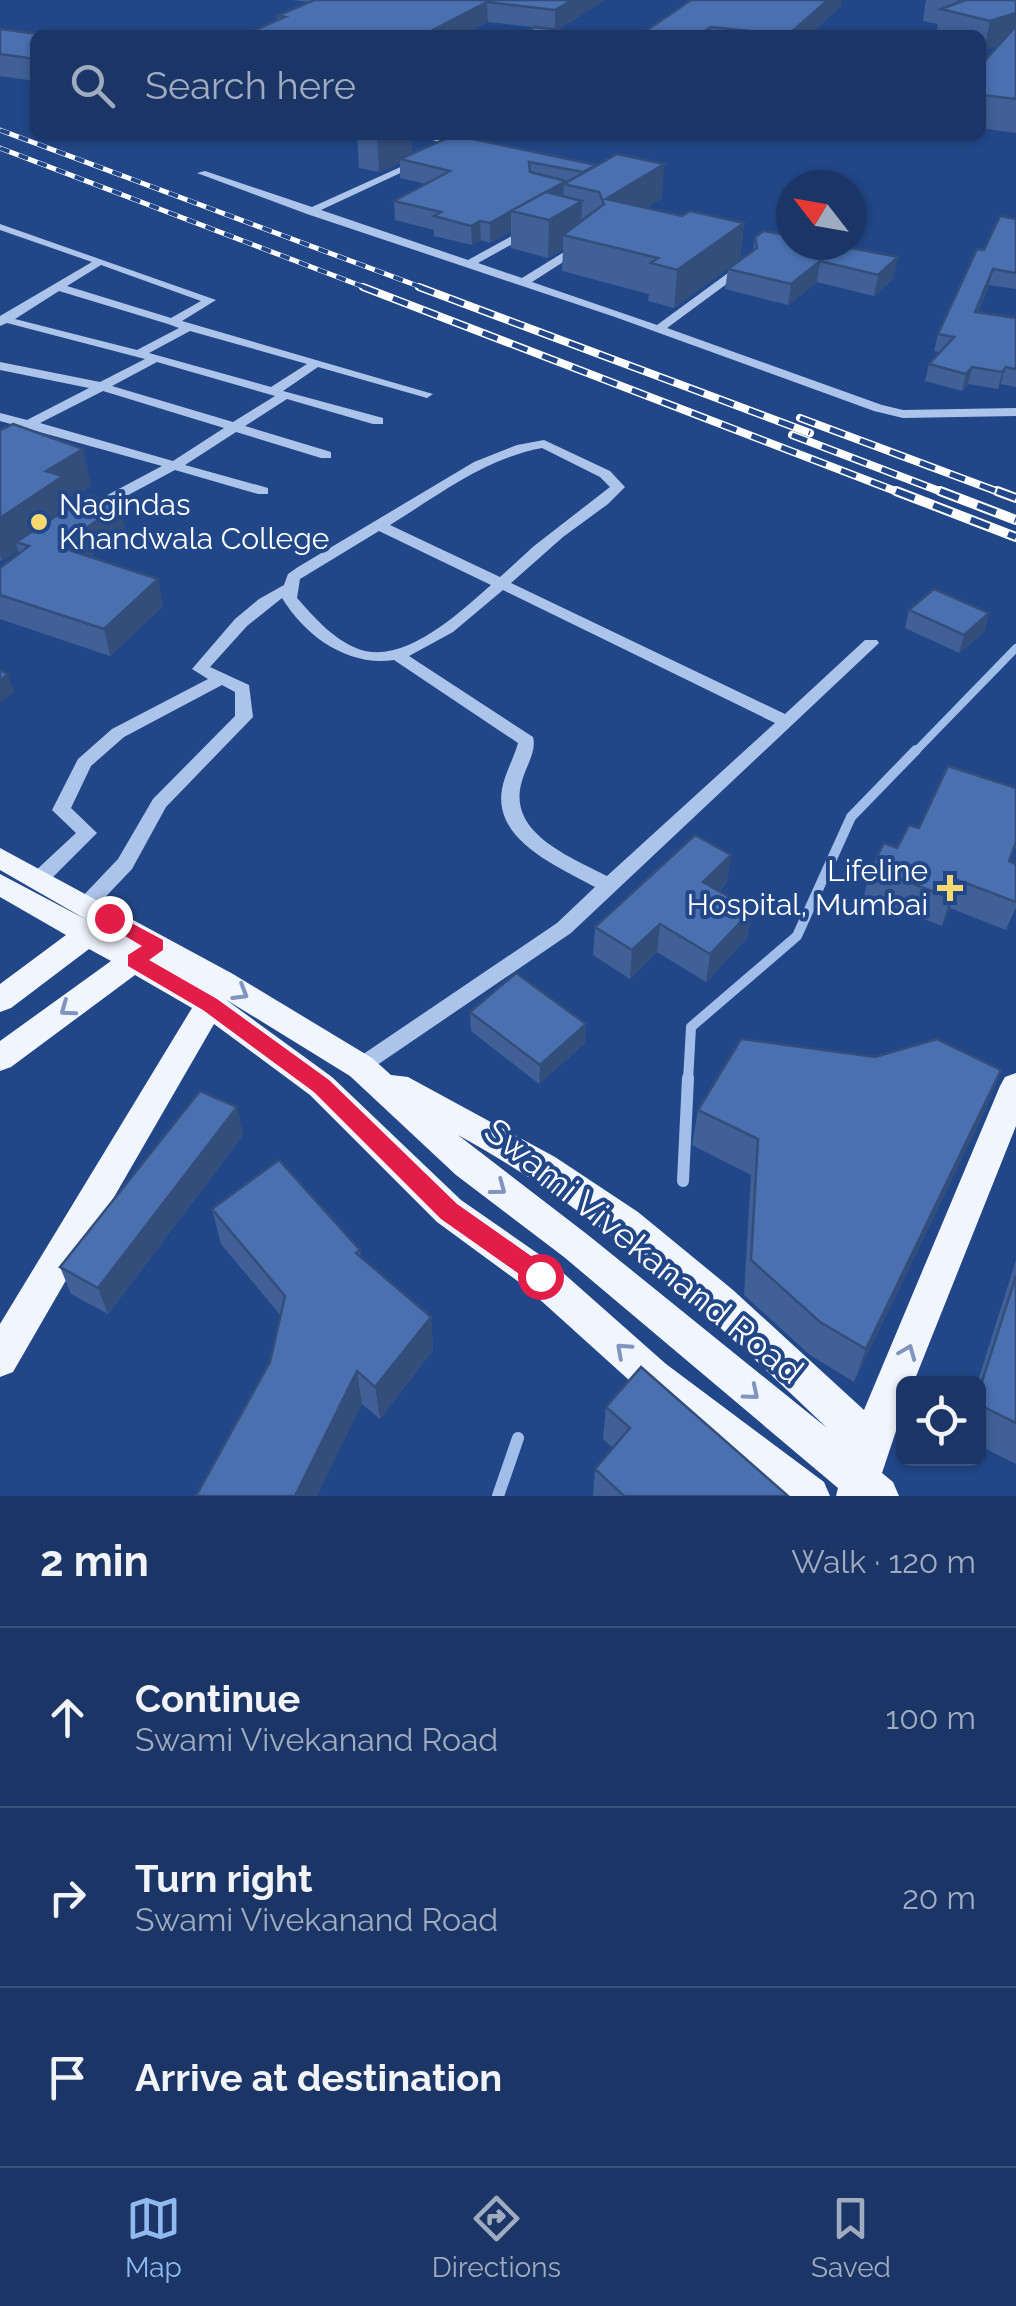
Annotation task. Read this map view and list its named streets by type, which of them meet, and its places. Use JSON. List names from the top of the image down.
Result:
{
  "streets": {
    "main road": ["Swami Vivekanand Road"]
  },
  "places": {
    "other": ["Nagindas Khandwala College"],
    "health": ["Lifeline Hospital, Mumbai"]
  },
  "north": "top left",
  "page": {
    "search": "Search here",
    "heading": ["2 min", "Walk · 120 m"],
    "list": [
      ["Continue", "Swami Vivekanand Road", "100 m"],
      ["Turn right", "Swami Vivekanand Road", "20 m"],
      "Arrive at destination"
    ],
    "nav": ["Map", "Directions", "Saved"]
  }
}
